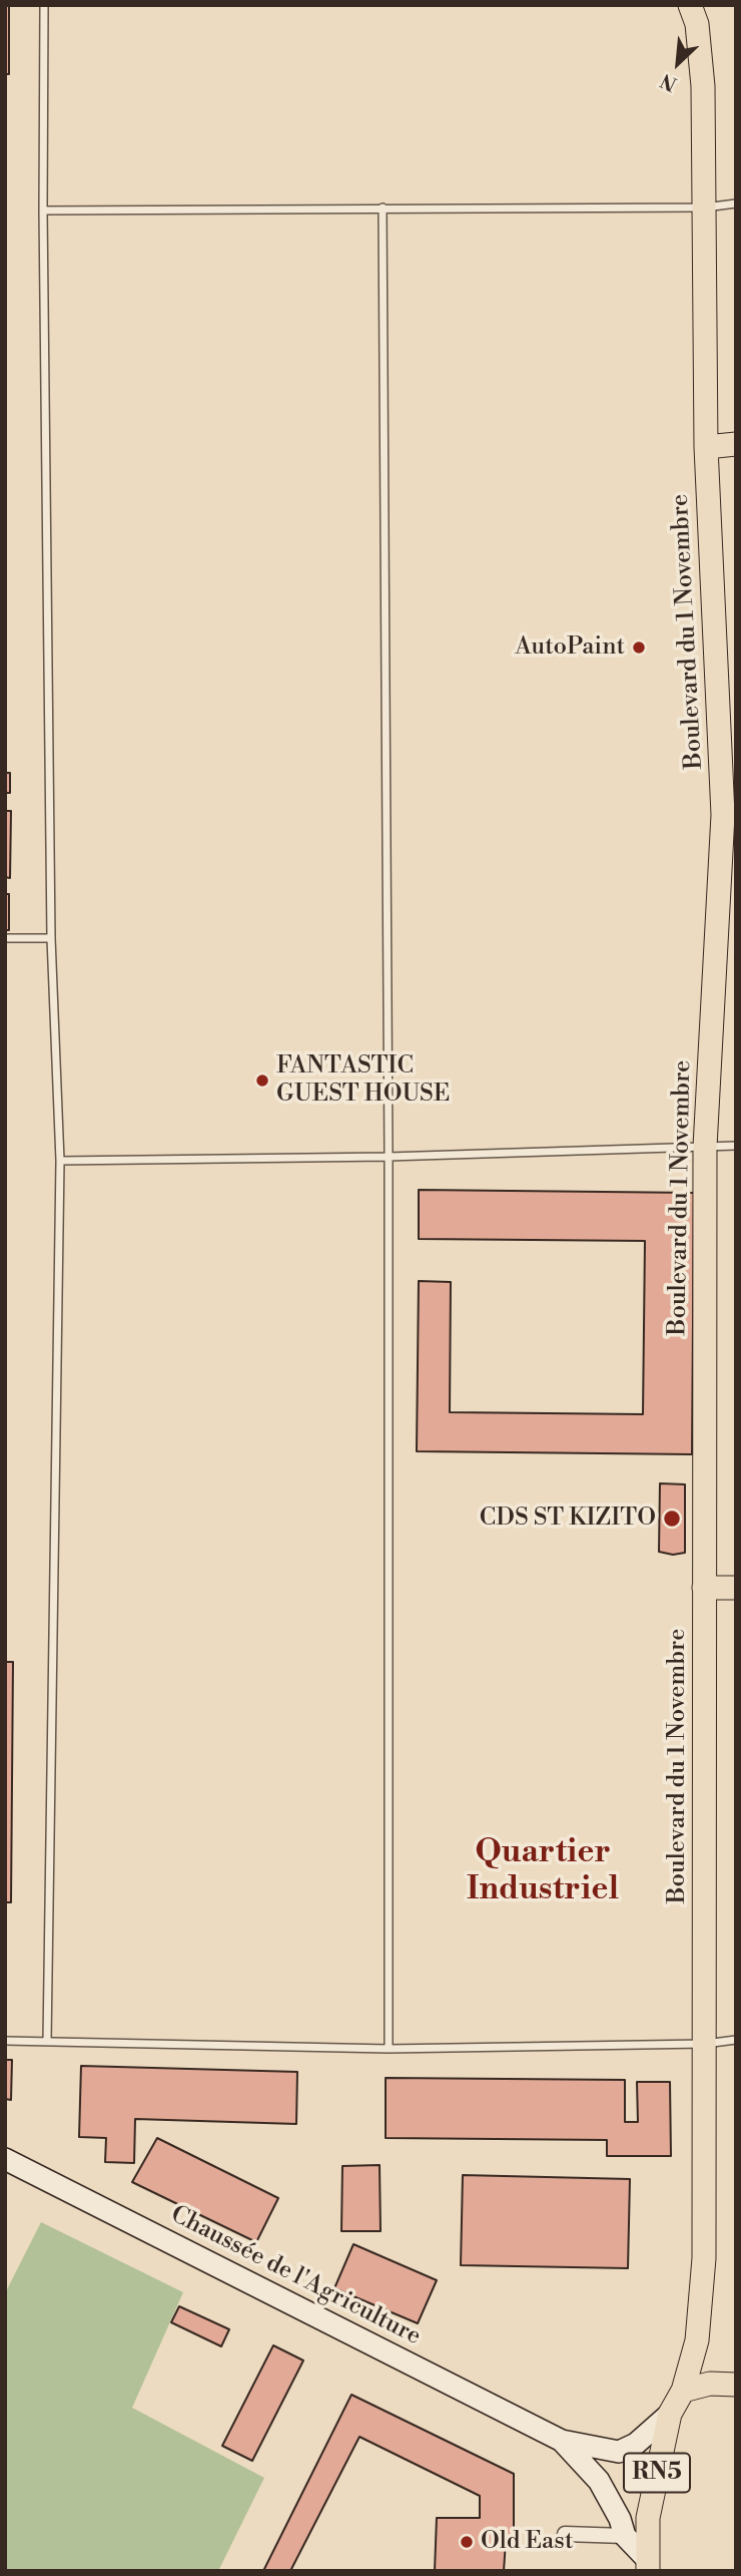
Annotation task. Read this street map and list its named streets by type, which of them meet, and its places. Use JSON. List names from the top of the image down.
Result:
{
  "streets": {
    "main road": ["Boulevard du 1 Novembre", "RN5"],
    "street": ["Chaussée de l'Agriculture"]
  },
  "crossings": [
    ["Boulevard du 1 Novembre", "Chaussée de l'Agriculture"]
  ],
  "districts": ["Quartier Industriel"],
  "places": [
    "AutoPaint",
    "FANTASTIC GUEST HOUSE",
    "CDS ST KIZITO",
    "Old East"
  ],
  "north": "bottom left"
}
